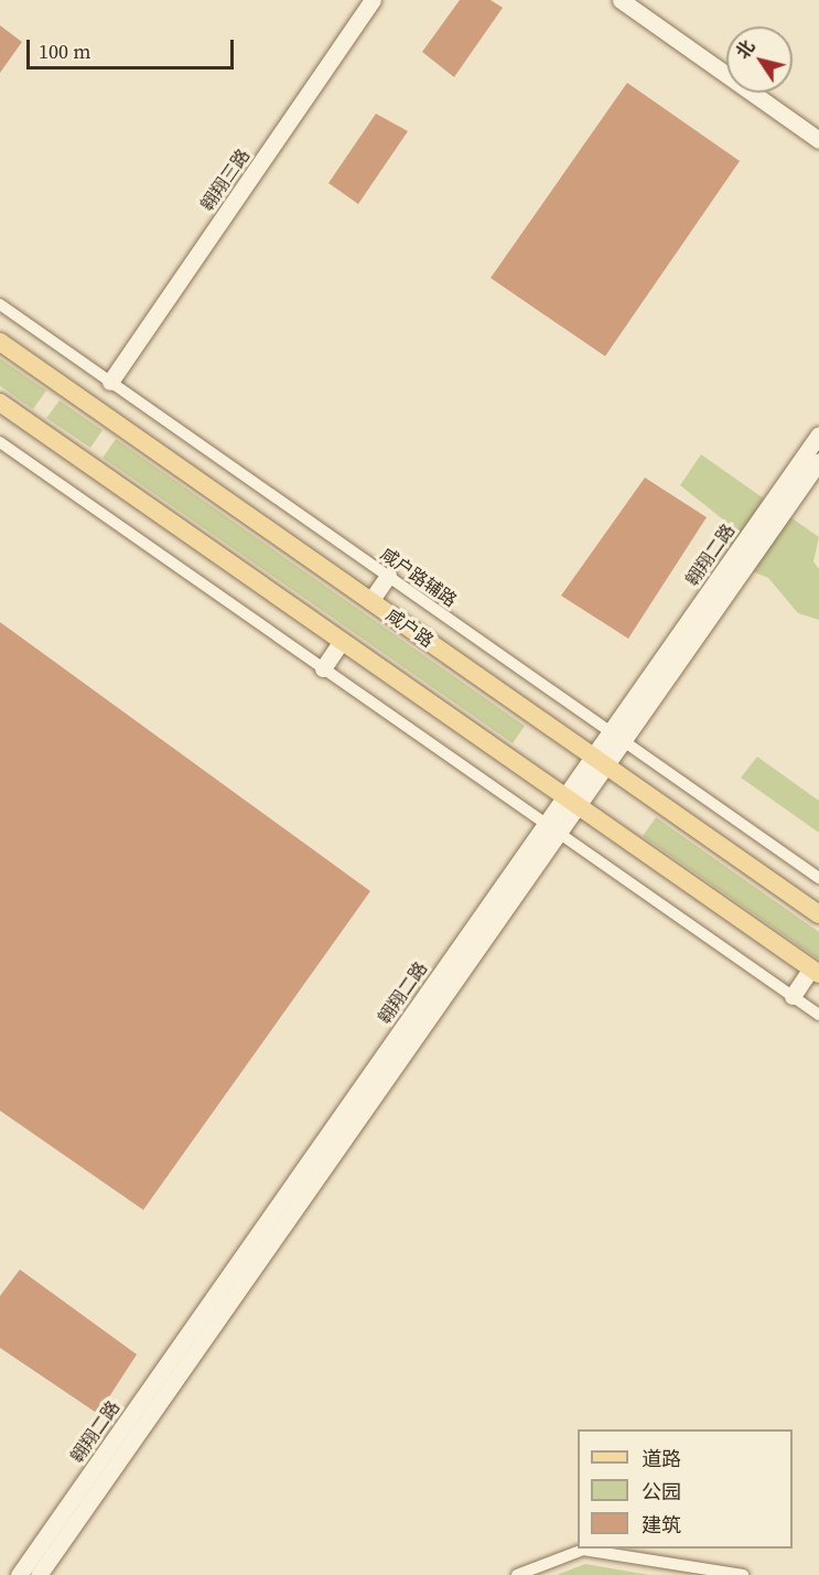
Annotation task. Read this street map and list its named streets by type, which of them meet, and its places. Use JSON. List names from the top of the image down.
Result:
{
  "streets": {
    "main road": ["咸户路"],
    "street": ["翱翔三路", "翱翔二路", "咸户路辅路"]
  },
  "crossings": [
    ["翱翔三路", "咸户路辅路"],
    ["翱翔二路", "咸户路辅路"],
    ["翱翔二路", "咸户路"]
  ],
  "legend": ["道路", "公园", "建筑"],
  "scale_bar": "100 m",
  "north": "top left"
}
